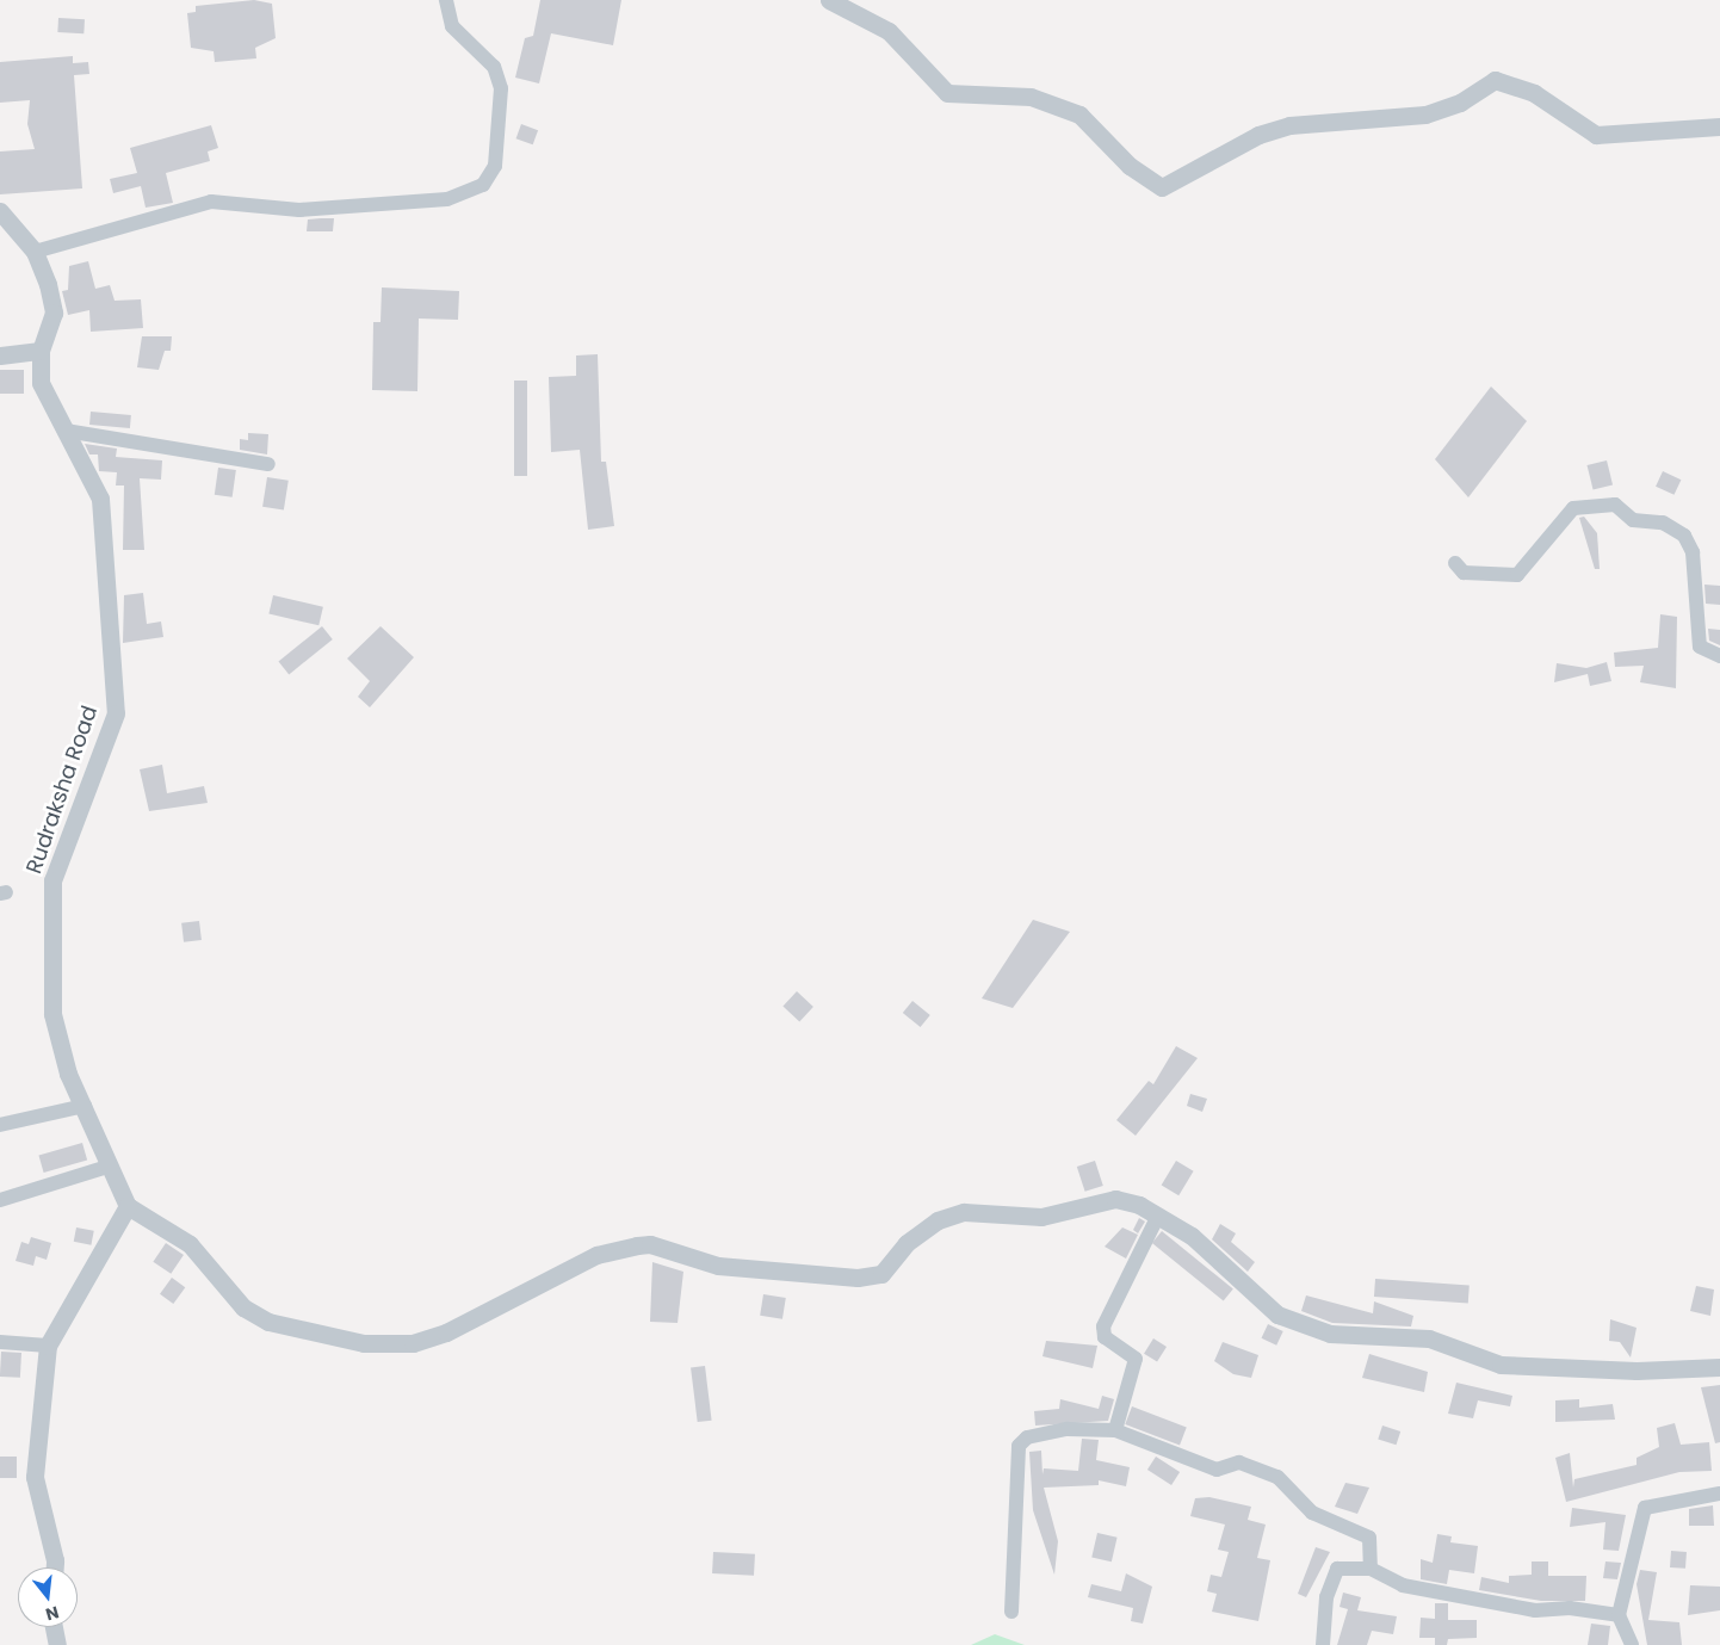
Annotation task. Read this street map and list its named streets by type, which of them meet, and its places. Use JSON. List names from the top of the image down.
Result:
{
  "streets": {
    "street": ["Rudraksha Road"]
  },
  "north": "bottom"
}
